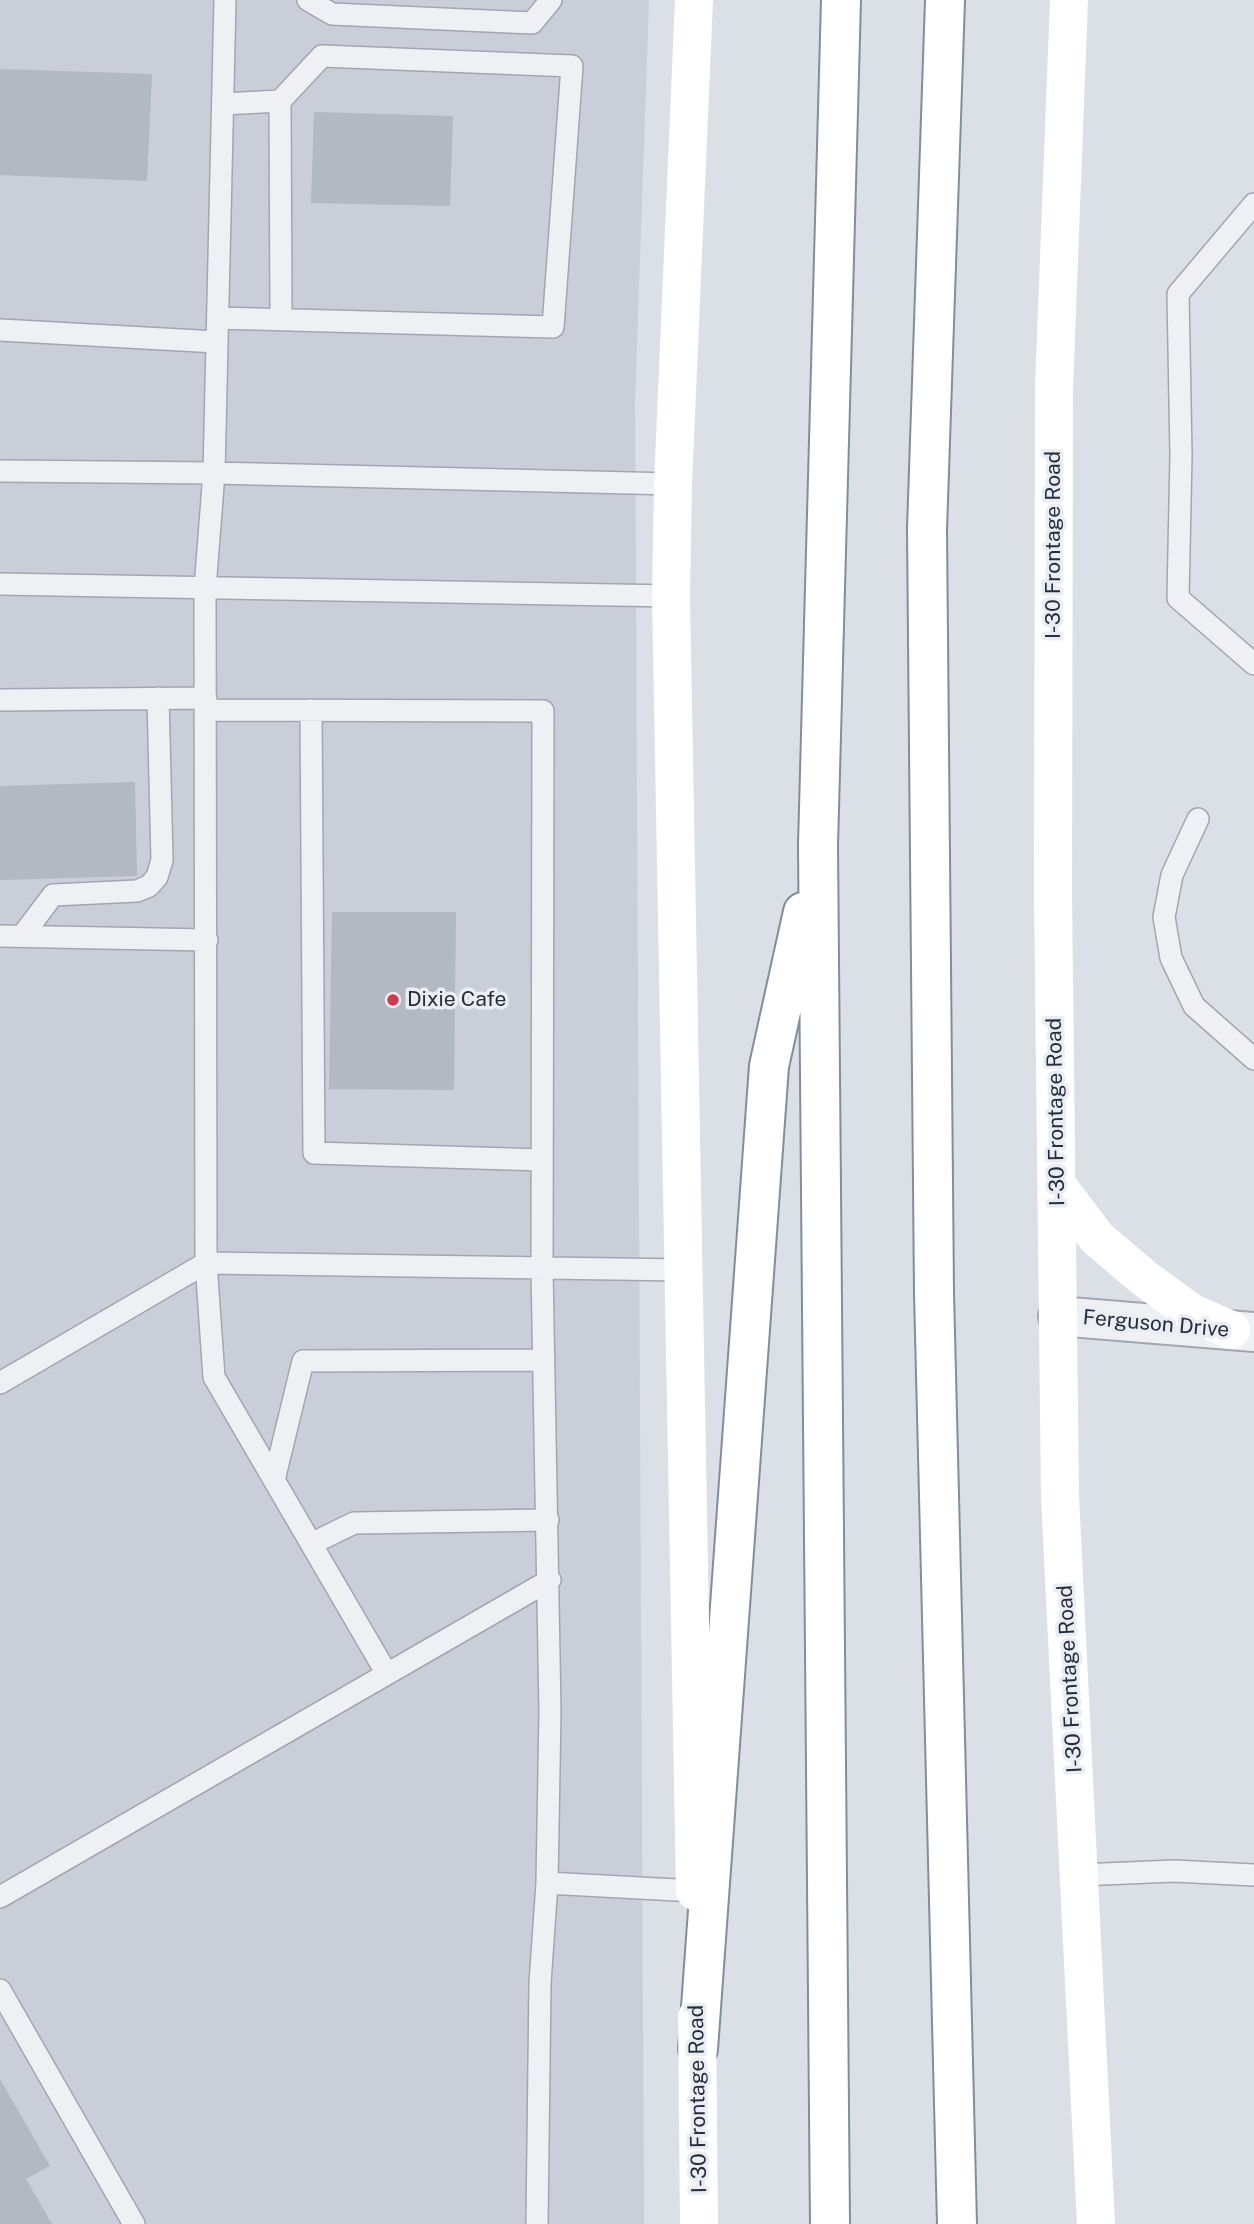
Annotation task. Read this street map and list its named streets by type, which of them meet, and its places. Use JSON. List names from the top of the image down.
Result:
{
  "streets": {
    "main road": ["I-30 Frontage Road"],
    "street": ["Ferguson Drive"]
  },
  "crossings": [
    ["I-30 Frontage Road", "Ferguson Drive"]
  ],
  "places": ["Dixie Cafe"]
}
